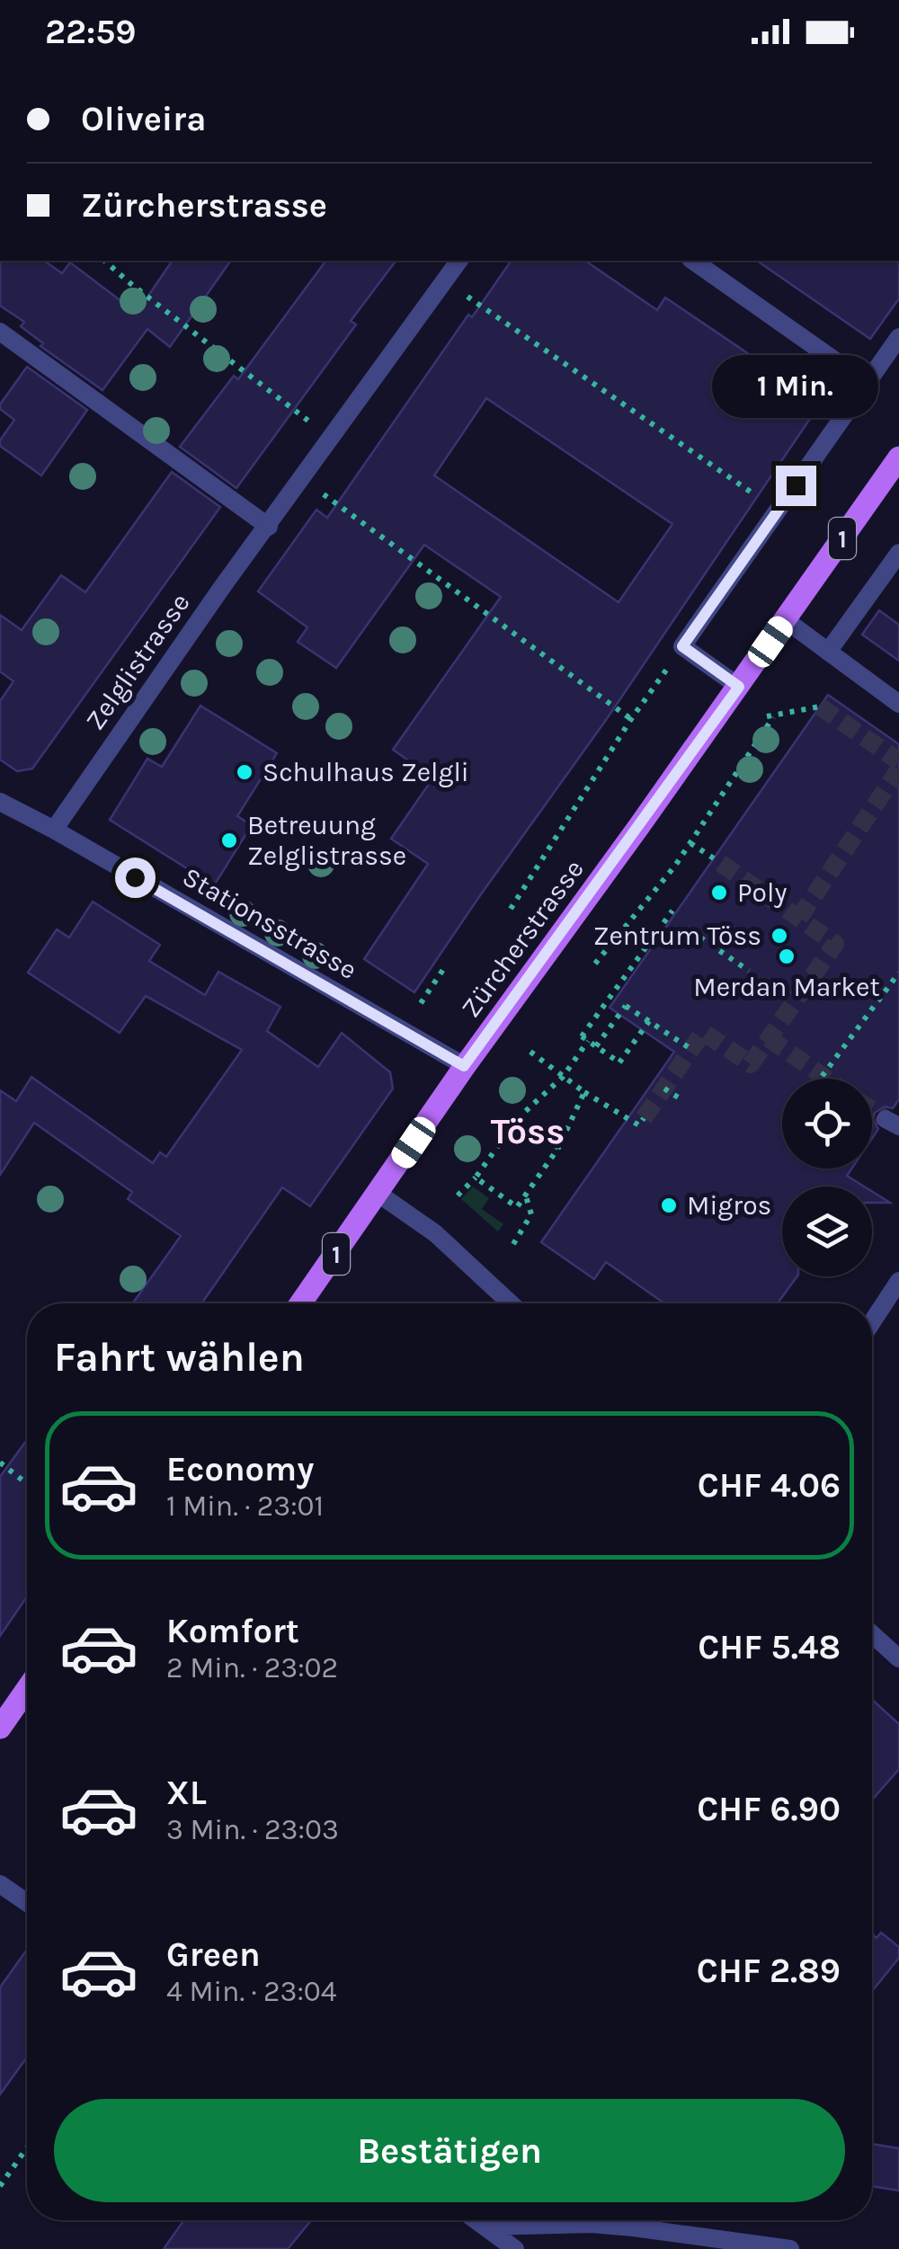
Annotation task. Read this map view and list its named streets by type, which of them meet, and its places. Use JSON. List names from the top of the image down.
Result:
{
  "streets": {
    "main road": ["1", "Zürcherstrasse"],
    "street": ["Zelglistrasse", "Stationsstrasse"]
  },
  "crossings": [
    ["Zelglistrasse", "Stationsstrasse"],
    ["Stationsstrasse", "Zürcherstrasse"]
  ],
  "districts": ["Töss"],
  "places": [
    "Schulhaus Zelgli",
    "Betreuung Zelglistrasse",
    "Poly",
    "Zentrum Töss",
    "Merdan Market",
    "Migros"
  ],
  "page": {
    "status": "22:59",
    "banner": ["Oliveira", "Zürcherstrasse"],
    "bubble": "1 Min.",
    "heading": "Fahrt wählen",
    "list": [
      {
        "name": "Economy",
        "note": "1 Min. · 23:01",
        "value": "CHF 4.06"
      },
      {
        "name": "Komfort",
        "note": "2 Min. · 23:02",
        "value": "CHF 5.48"
      },
      {
        "name": "XL",
        "note": "3 Min. · 23:03",
        "value": "CHF 6.90"
      },
      {
        "name": "Green",
        "note": "4 Min. · 23:04",
        "value": "CHF 2.89"
      }
    ],
    "buttons": "Bestätigen"
  }
}
